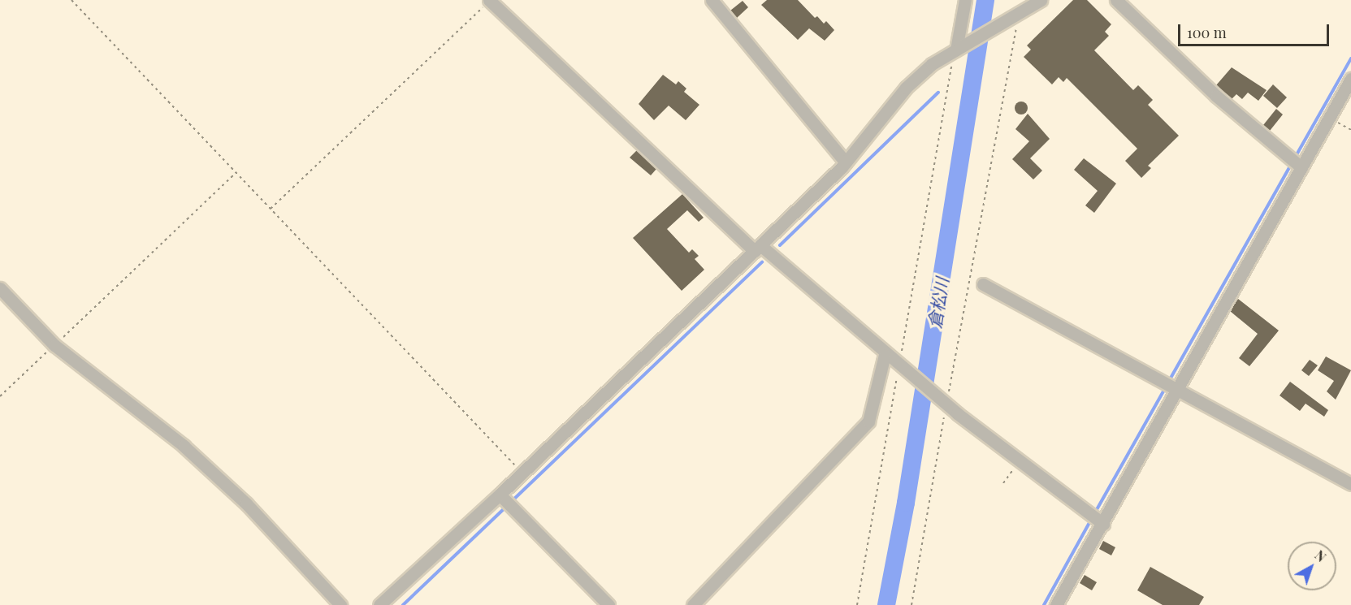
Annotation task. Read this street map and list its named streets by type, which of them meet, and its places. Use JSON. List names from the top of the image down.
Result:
{
  "water": ["倉松川"],
  "scale_bar": "100 m",
  "north": "top right"
}
